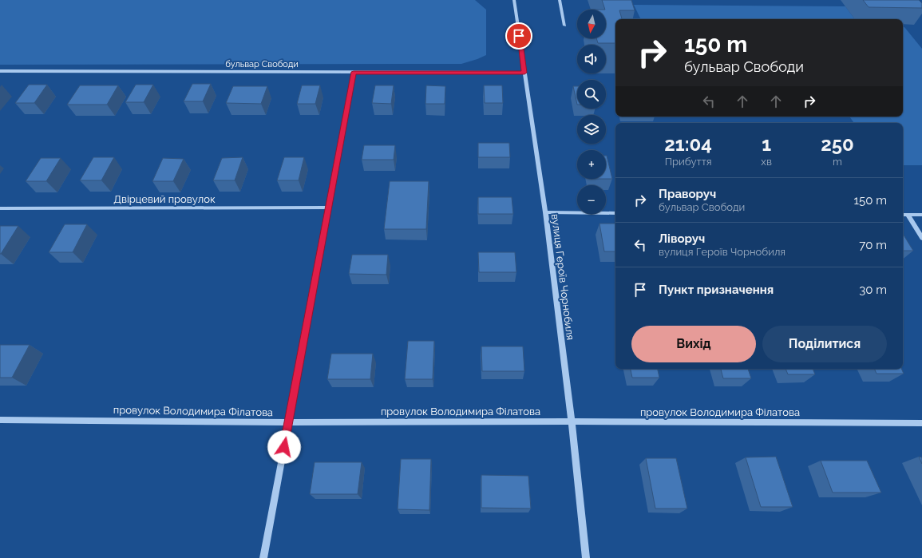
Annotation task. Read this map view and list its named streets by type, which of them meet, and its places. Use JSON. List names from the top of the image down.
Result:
{
  "streets": {
    "street": [
      "бульвар Свободи",
      "Двірцевий провулок",
      "вулиця Героїв Чорнобиля",
      "провулок Володимира Філатова"
    ]
  },
  "crossings": [
    ["бульвар Свободи", "вулиця Героїв Чорнобиля"],
    ["вулиця Героїв Чорнобиля", "провулок Володимира Філатова"]
  ],
  "north": "bottom",
  "page": {
    "map_buttons": ["+", "−"],
    "turn": ["150 m", "бульвар Свободи"],
    "eta": [
      "21:04",
      "Прибуття",
      "1",
      "хв",
      "250",
      "m"
    ],
    "list": [
      {
        "name": "Праворуч",
        "note": "бульвар Свободи",
        "value": "150 m"
      },
      {
        "name": "Ліворуч",
        "note": "вулиця Героїв Чорнобиля",
        "value": "70 m"
      },
      {
        "name": "Пункт призначення",
        "value": "30 m"
      }
    ],
    "buttons": ["Вихід", "Поділитися"]
  }
}
